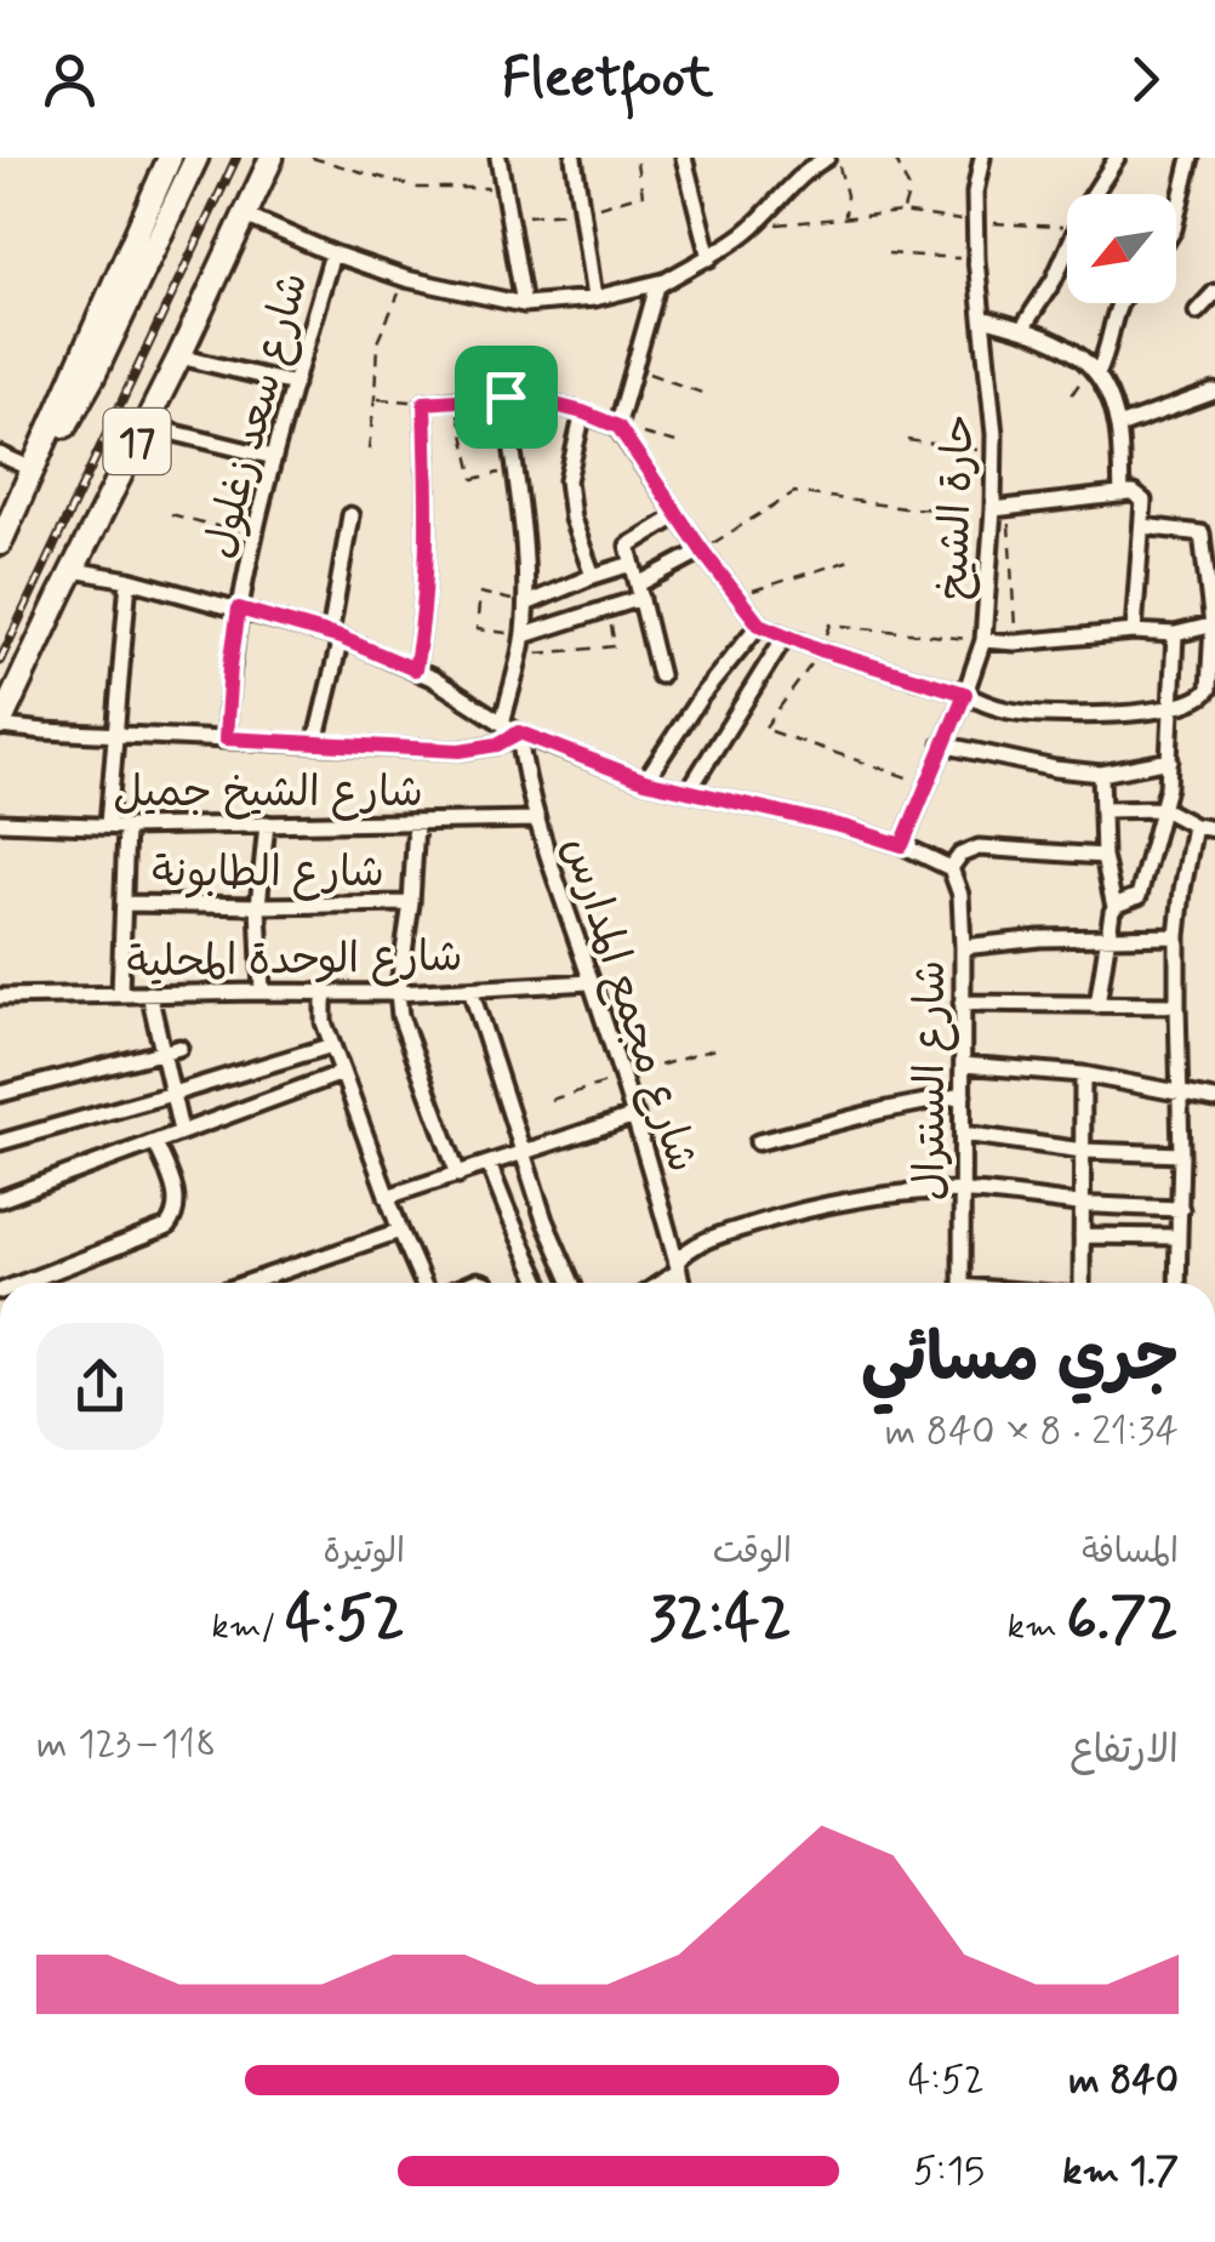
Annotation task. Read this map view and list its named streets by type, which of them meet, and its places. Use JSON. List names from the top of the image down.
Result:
{
  "streets": {
    "highway": ["17"],
    "street": [
      "شارع سعد زغلول",
      "حارة الشيخ",
      "شارع الشيخ جميل",
      "شارع الطابونة",
      "شارع الوحدة المحلية",
      "شارع مجمع المدارس",
      "شارع السنترال"
    ]
  },
  "crossings": [
    ["شارع الشيخ جميل", "شارع مجمع المدارس"],
    ["شارع الوحدة المحلية", "شارع مجمع المدارس"]
  ],
  "north": "bottom left",
  "page": {
    "header": "Fleetfoot",
    "heading": ["جري مسائي", "21:34 · 8 × 840 m"],
    "stats": [
      ["المسافة", "6.72 km"],
      ["الوقت", "32:42"],
      ["الوتيرة", "4:52 /km"]
    ],
    "chart": ["الارتفاع", "118–123 m"],
    "list": [
      {
        "name": "840 m",
        "note": "4:52"
      },
      {
        "name": "1.7 km",
        "note": "5:15"
      }
    ]
  }
}
